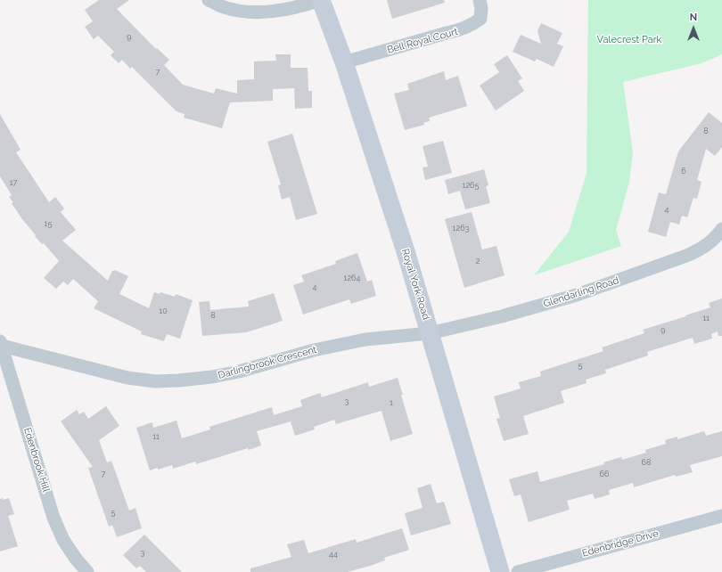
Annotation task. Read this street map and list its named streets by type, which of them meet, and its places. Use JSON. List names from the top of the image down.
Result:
{
  "streets": {
    "main road": ["Royal York Road"],
    "street": [
      "Bell Royal Court",
      "Glendarling Road",
      "Darlingbrook Crescent",
      "Edenbrook Hill",
      "Edenbridge Drive"
    ]
  },
  "crossings": [
    ["Bell Royal Court", "Royal York Road"],
    ["Royal York Road", "Glendarling Road"],
    ["Royal York Road", "Darlingbrook Crescent"],
    ["Glendarling Road", "Darlingbrook Crescent"],
    ["Darlingbrook Crescent", "Edenbrook Hill"]
  ],
  "parks": ["Valecrest Park"],
  "house_numbers": [
    "9",
    "7",
    "8",
    "6",
    "17",
    "1265",
    "4",
    "15",
    "1263",
    "2",
    "1264",
    "4",
    "10",
    "8",
    "11",
    "9",
    "5",
    "3",
    "1",
    "11",
    "68",
    "7",
    "66",
    "5",
    "3",
    "44"
  ],
  "north": "top"
}
